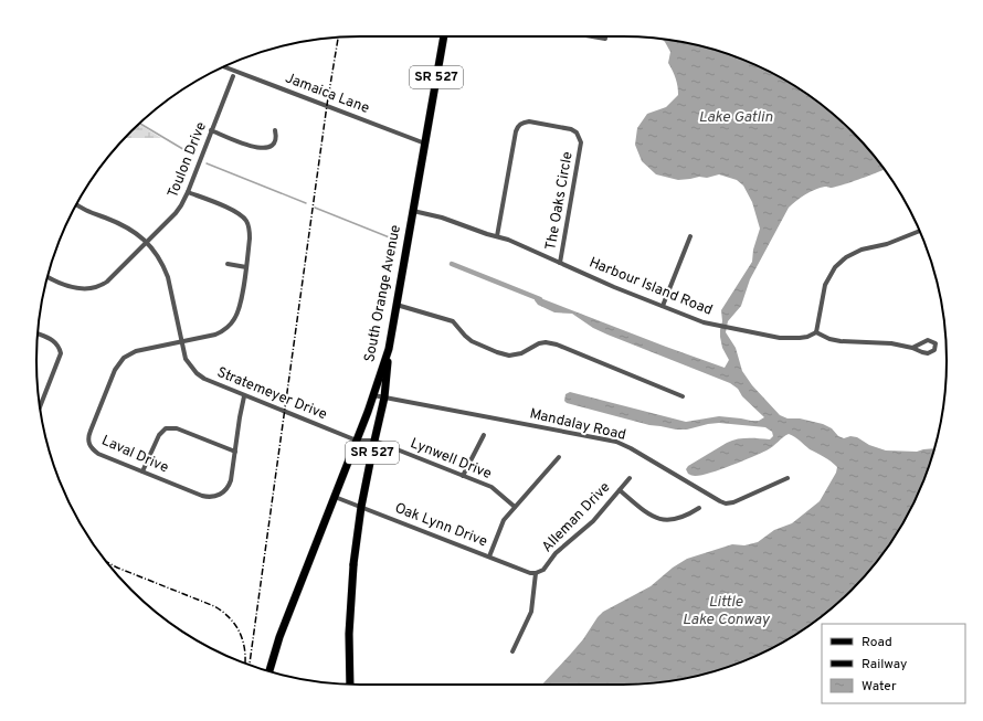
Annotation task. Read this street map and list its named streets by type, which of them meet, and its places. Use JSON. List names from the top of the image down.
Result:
{
  "streets": {
    "main road": ["SR 527", "South Orange Avenue"],
    "street": [
      "Jamaica Lane",
      "Toulon Drive",
      "The Oaks Circle",
      "Harbour Island Road",
      "Stratemeyer Drive",
      "Mandalay Road",
      "Laval Drive",
      "Lynwell Drive",
      "Alleman Drive",
      "Oak Lynn Drive"
    ]
  },
  "crossings": [
    ["SR 527", "South Orange Avenue"],
    ["SR 527", "Mandalay Road"],
    ["SR 527", "Lynwell Drive"],
    ["SR 527", "Oak Lynn Drive"],
    ["Jamaica Lane", "South Orange Avenue"],
    ["Toulon Drive", "Stratemeyer Drive"],
    ["The Oaks Circle", "Harbour Island Road"],
    ["Harbour Island Road", "South Orange Avenue"],
    ["South Orange Avenue", "Stratemeyer Drive"],
    ["South Orange Avenue", "Mandalay Road"],
    ["South Orange Avenue", "Oak Lynn Drive"],
    ["Stratemeyer Drive", "Laval Drive"],
    ["Alleman Drive", "Oak Lynn Drive"]
  ],
  "water": ["Lake Gatlin", "Little Lake Conway"],
  "legend": ["Road", "Railway", "Water"]
}
